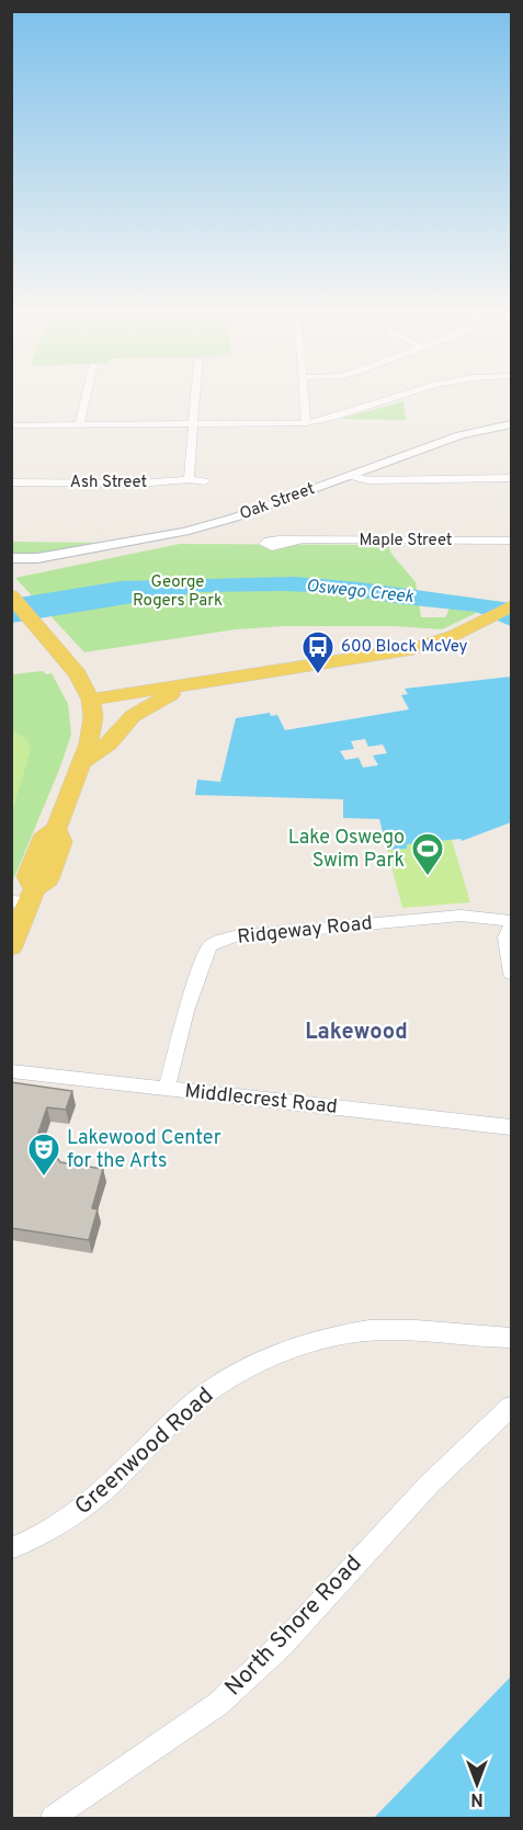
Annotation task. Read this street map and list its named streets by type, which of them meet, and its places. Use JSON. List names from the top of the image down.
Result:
{
  "streets": {
    "street": [
      "Ash Street",
      "Oak Street",
      "Maple Street",
      "Ridgeway Road",
      "Middlecrest Road",
      "Greenwood Road",
      "North Shore Road"
    ]
  },
  "crossings": [
    ["Ridgeway Road", "Middlecrest Road"]
  ],
  "districts": ["Lakewood"],
  "water": ["Oswego Creek"],
  "parks": ["George Rogers Park"],
  "places": {
    "bus stop": ["600 Block McVey"],
    "sports": ["Lake Oswego Swim Park"],
    "theatre": ["Lakewood Center for the Arts"]
  },
  "north": "bottom"
}
